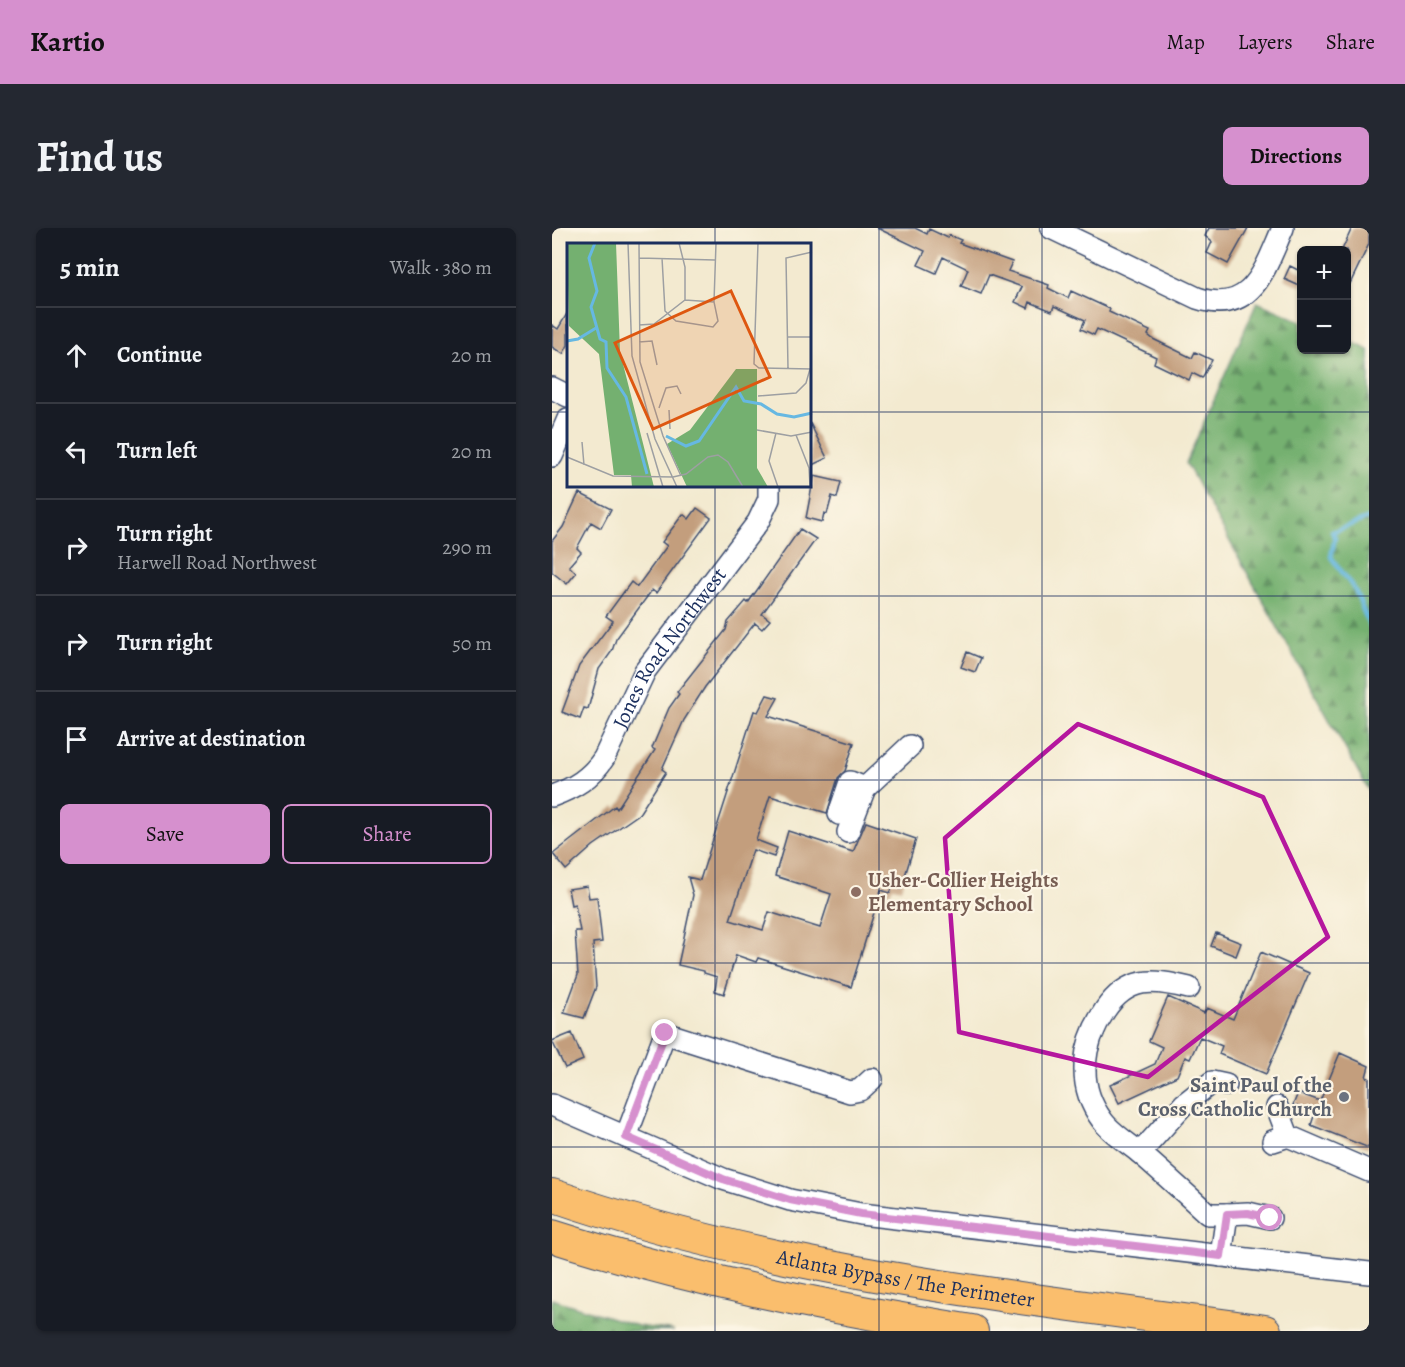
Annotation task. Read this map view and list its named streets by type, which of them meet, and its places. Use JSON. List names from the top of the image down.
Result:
{
  "streets": {
    "highway": ["Atlanta Bypass / The Perimeter"],
    "street": ["Jones Road Northwest"]
  },
  "places": ["Usher-Collier Heights Elementary School", "Saint Paul of the Cross Catholic Church"],
  "page": {
    "header": "Kartio",
    "nav": ["Map", "Layers", "Share"],
    "buttons": [
      "Directions",
      ["Save", "Share"]
    ],
    "title": "Find us",
    "heading": ["5 min", "Walk · 380 m"],
    "map_buttons": ["+", "−"],
    "list": [
      ["Continue", "20 m"],
      ["Turn left", "20 m"],
      ["Turn right", "Harwell Road Northwest", "290 m"],
      ["Turn right", "50 m"],
      "Arrive at destination"
    ]
  }
}
